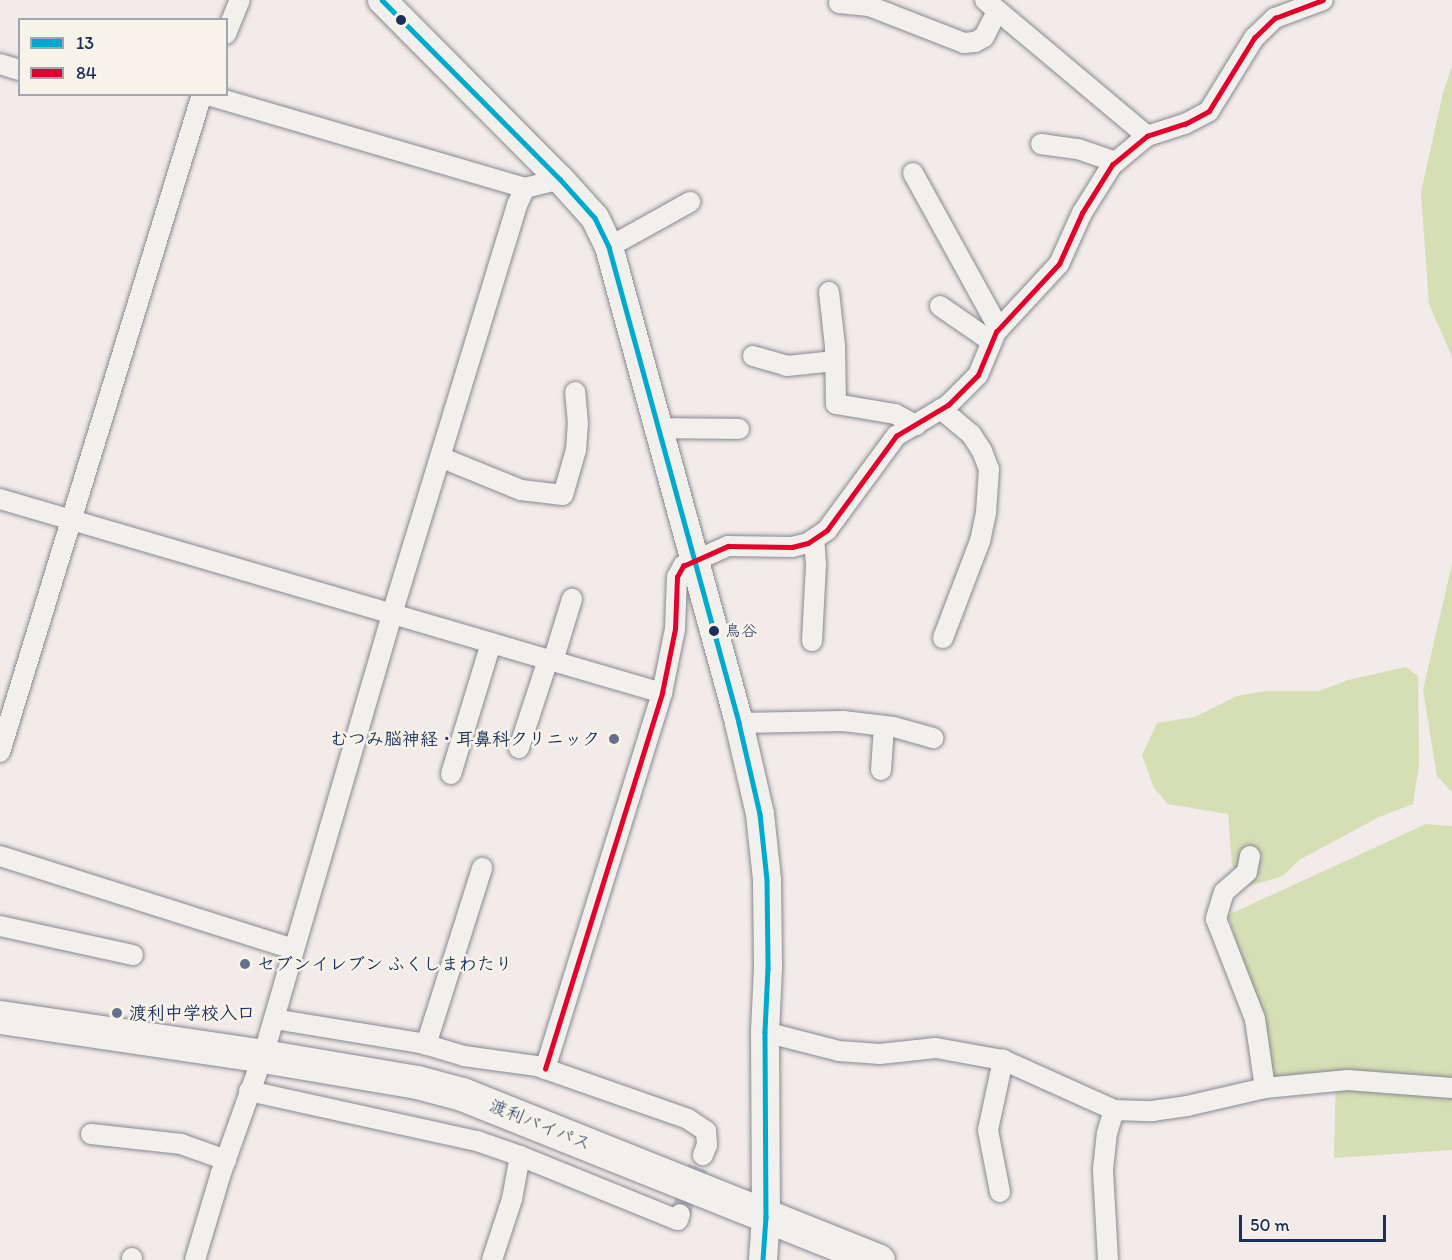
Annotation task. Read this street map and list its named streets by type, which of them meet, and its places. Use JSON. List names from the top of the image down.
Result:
{
  "streets": {
    "highway": ["渡利バイパス"]
  },
  "places": [
    "鳥谷",
    "むつみ脳神経・耳鼻科クリニック",
    "セブンイレブン ふくしまわたり",
    "渡利中学校入口"
  ],
  "lines": ["transit line 13", "transit line 84"],
  "legend": ["13", "84"],
  "scale_bar": "50 m"
}
